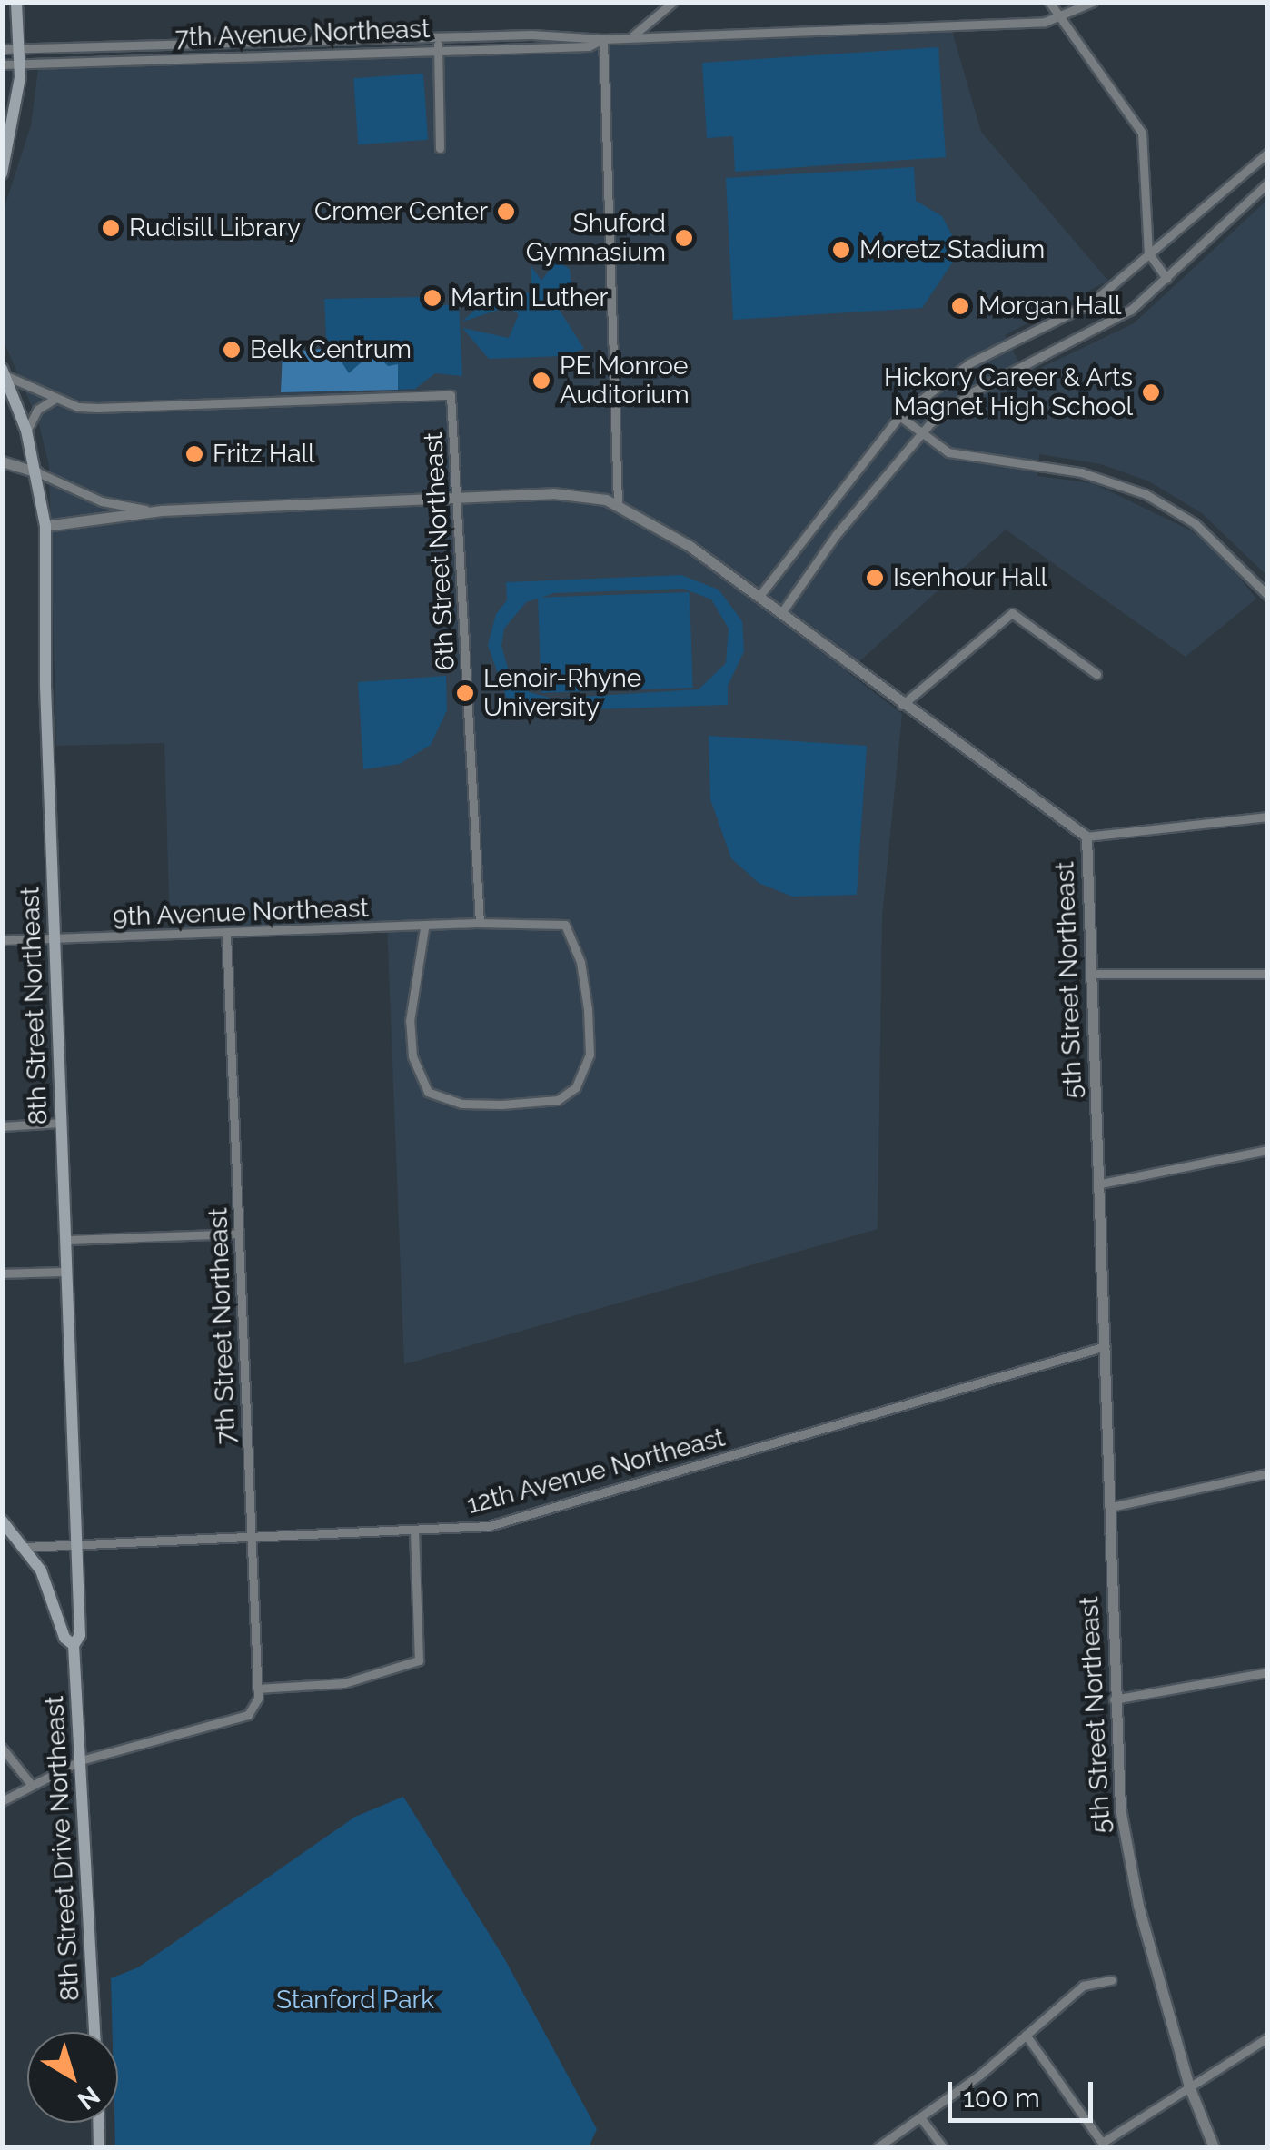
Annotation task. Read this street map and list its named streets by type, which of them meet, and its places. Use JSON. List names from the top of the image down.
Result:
{
  "streets": {
    "main road": ["8th Street Northeast", "8th Street Drive Northeast"],
    "street": [
      "7th Avenue Northeast",
      "6th Street Northeast",
      "9th Avenue Northeast",
      "5th Street Northeast",
      "7th Street Northeast",
      "12th Avenue Northeast"
    ]
  },
  "crossings": [
    ["6th Street Northeast", "9th Avenue Northeast"],
    ["9th Avenue Northeast", "8th Street Northeast"],
    ["9th Avenue Northeast", "7th Street Northeast"],
    ["5th Street Northeast", "12th Avenue Northeast"],
    ["8th Street Northeast", "12th Avenue Northeast"],
    ["8th Street Northeast", "8th Street Drive Northeast"],
    ["7th Street Northeast", "12th Avenue Northeast"],
    ["7th Street Northeast", "8th Street Drive Northeast"]
  ],
  "parks": ["Stanford Park"],
  "places": [
    "Cromer Center",
    "Rudisill Library",
    "Shuford Gymnasium",
    "Moretz Stadium",
    "Martin Luther",
    "Morgan Hall",
    "Belk Centrum",
    "PE Monroe Auditorium",
    "Hickory Career & Arts Magnet High School",
    "Fritz Hall",
    "Isenhour Hall",
    "Lenoir-Rhyne University"
  ],
  "scale_bar": "100 m",
  "north": "bottom right"
}
